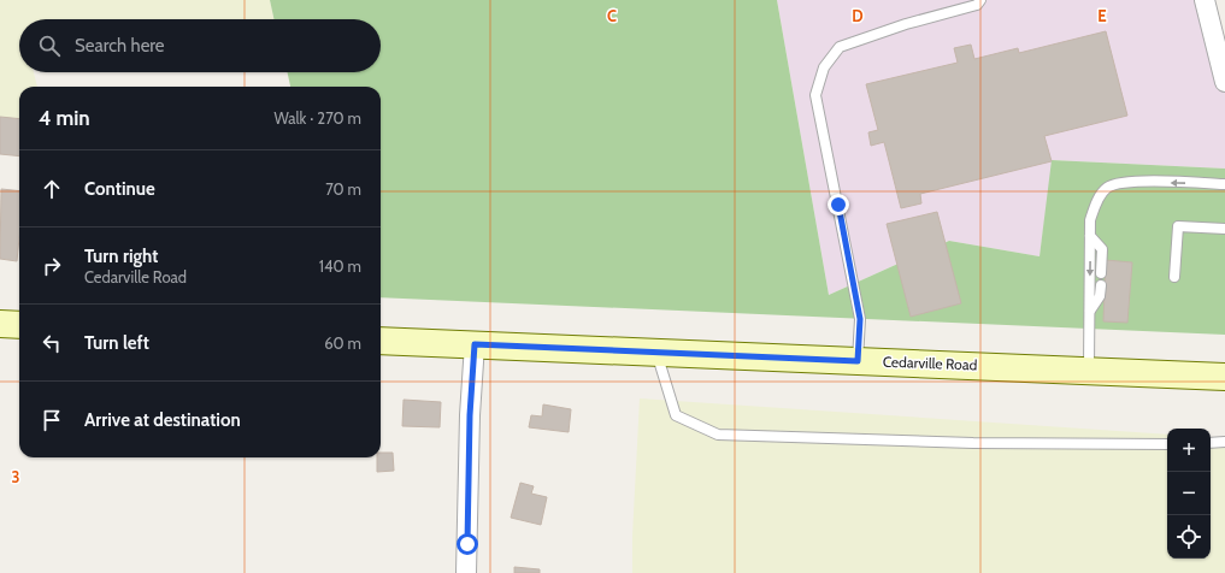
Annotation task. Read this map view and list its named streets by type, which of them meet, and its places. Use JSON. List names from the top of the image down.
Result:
{
  "streets": {
    "main road": ["Cedarville Road"]
  },
  "page": {
    "search": "Search here",
    "heading": ["4 min", "Walk · 270 m"],
    "list": [
      ["Continue", "70 m"],
      ["Turn right", "Cedarville Road", "140 m"],
      ["Turn left", "60 m"],
      "Arrive at destination"
    ],
    "map_buttons": ["+", "−"]
  },
  "grid": {
    "columns": ["C", "D", "E"],
    "rows": ["3"]
  }
}
